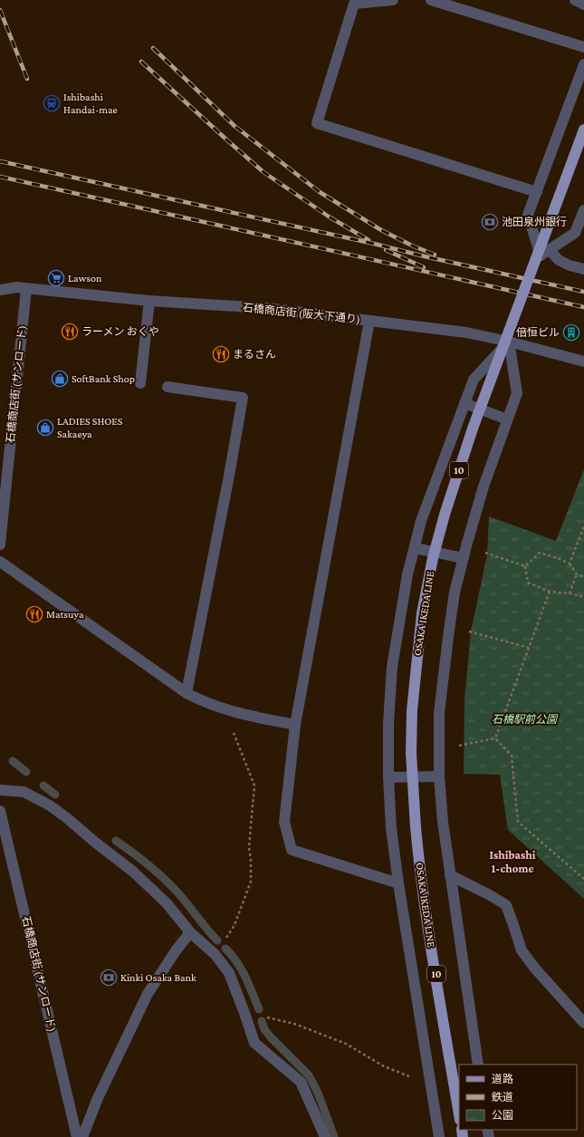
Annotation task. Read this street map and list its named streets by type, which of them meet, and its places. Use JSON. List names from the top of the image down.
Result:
{
  "streets": {
    "main road": ["10", "OSAKA IKEDA LINE"],
    "street": ["石橋商店街 (阪大下通り)", "石橋商店街 (サンロード)"]
  },
  "crossings": [
    ["石橋商店街 (阪大下通り)", "石橋商店街 (サンロード)"]
  ],
  "districts": ["Ishibashi 1-chome"],
  "parks": ["石橋駅前公園"],
  "places": {
    "station": ["Ishibashi Handai-mae"],
    "bank": ["池田泉州銀行", "Kinki Osaka Bank"],
    "supermarket": ["Lawson"],
    "restaurant": ["ラーメン おくや", "まるさん", "Matsuya"],
    "building": ["倍恒ビル"],
    "shop": ["SoftBank Shop", "LADIES SHOES Sakaeya"]
  },
  "legend": ["道路", "鉄道", "公園"]
}
